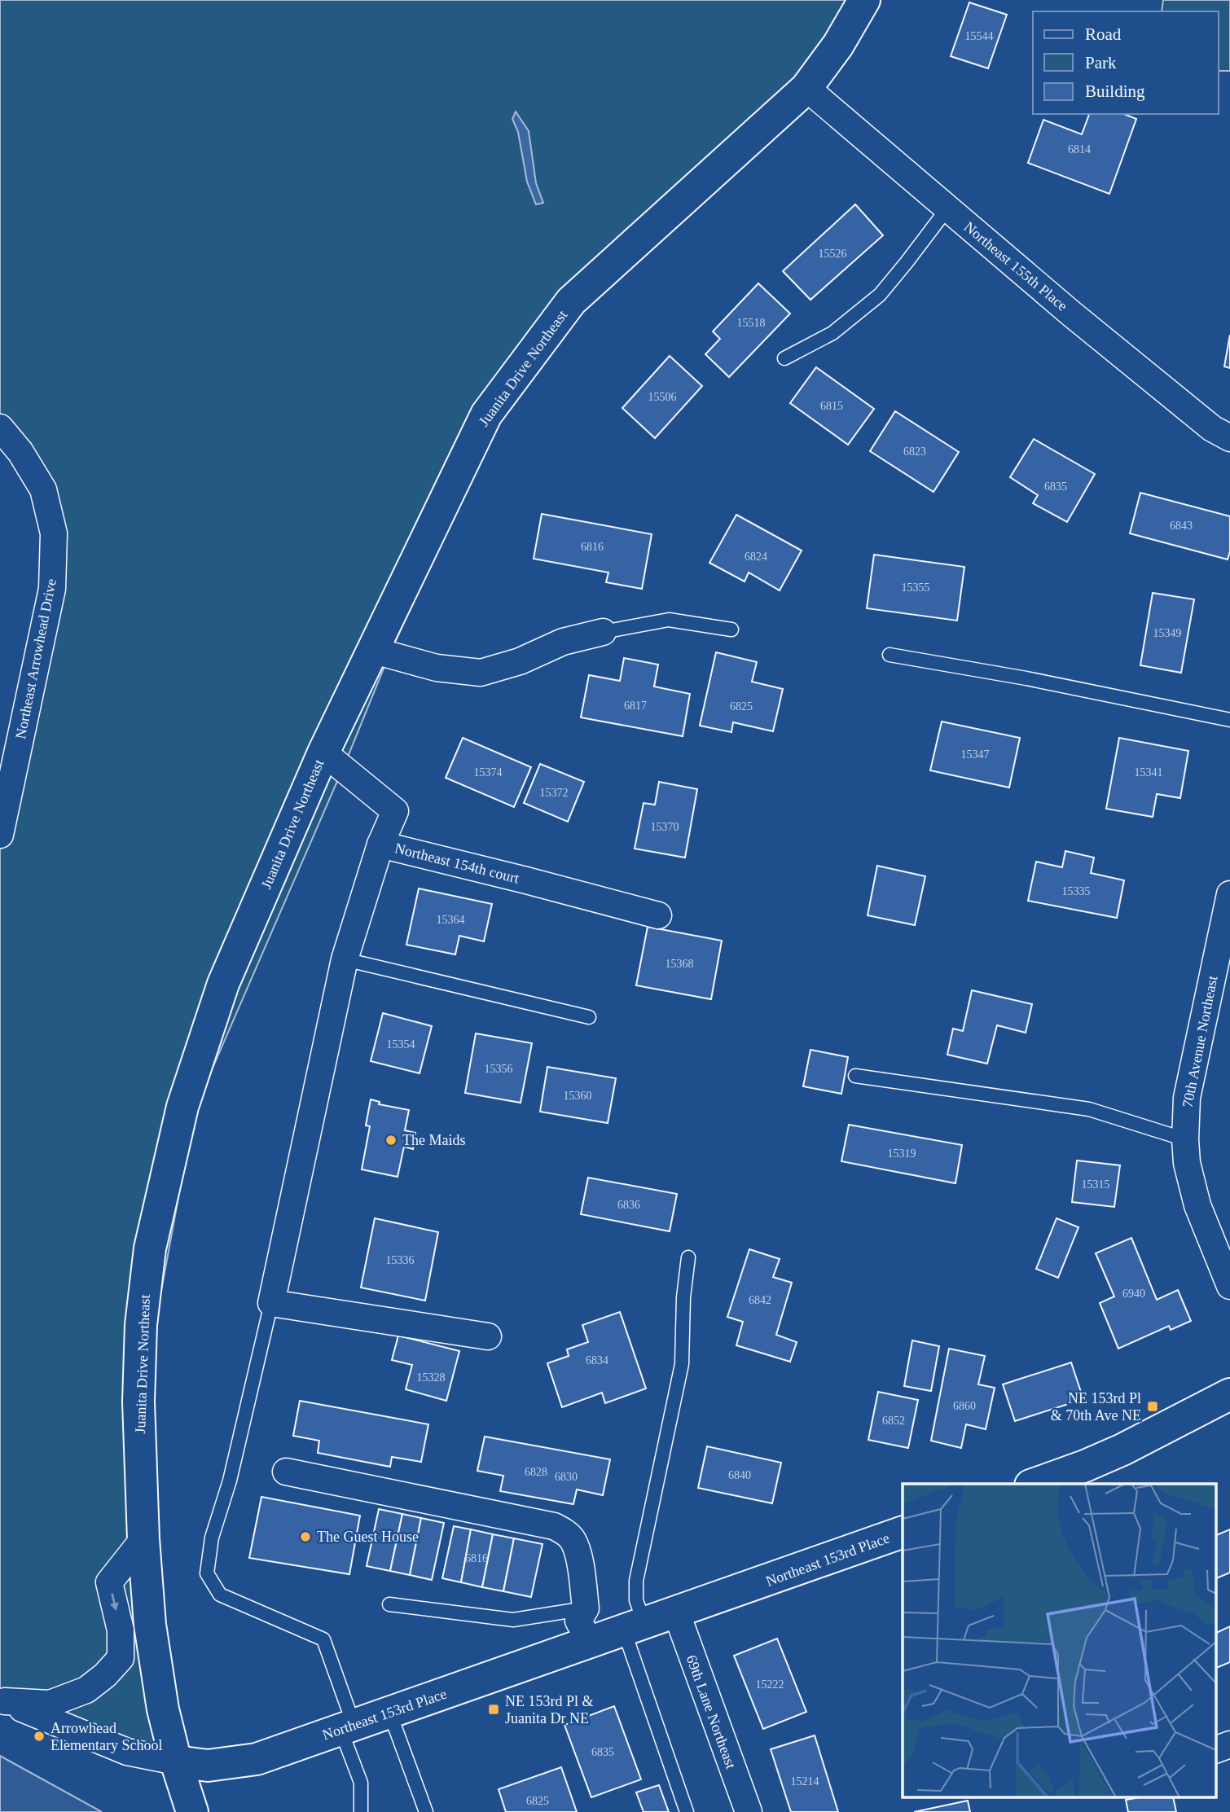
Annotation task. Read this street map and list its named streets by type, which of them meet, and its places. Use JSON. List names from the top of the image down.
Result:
{
  "streets": {
    "main road": ["Juanita Drive Northeast", "Northeast 153rd Place"],
    "street": [
      "Northeast 155th Place",
      "Northeast Arrowhead Drive",
      "Northeast 154th court",
      "70th Avenue Northeast",
      "69th Lane Northeast"
    ]
  },
  "crossings": [
    ["Northeast 155th Place", "Juanita Drive Northeast"],
    ["Juanita Drive Northeast", "Northeast 154th court"],
    ["Juanita Drive Northeast", "Northeast 153rd Place"],
    ["Northeast 153rd Place", "69th Lane Northeast"]
  ],
  "places": {
    "other": ["The Maids", "The Guest House", "Arrowhead Elementary School"],
    "transit": ["NE 153rd Pl & 70th Ave NE", "NE 153rd Pl & Juanita Dr NE"]
  },
  "house_numbers": [
    "15544",
    "6814",
    "15526",
    "15518",
    "15506",
    "6815",
    "6823",
    "6835",
    "6843",
    "6816",
    "6824",
    "15355",
    "15349",
    "6817",
    "6825",
    "15347",
    "15374",
    "15341",
    "15372",
    "15370",
    "15335",
    "15364",
    "15368",
    "15354",
    "15356",
    "15360",
    "15319",
    "15315",
    "6836",
    "15336",
    "6940",
    "6842",
    "6834",
    "15328",
    "6860",
    "6852",
    "6828",
    "6840",
    "6830",
    "6816",
    "15222",
    "6835",
    "15214",
    "6825"
  ],
  "legend": ["Road", "Park", "Building"]
}
